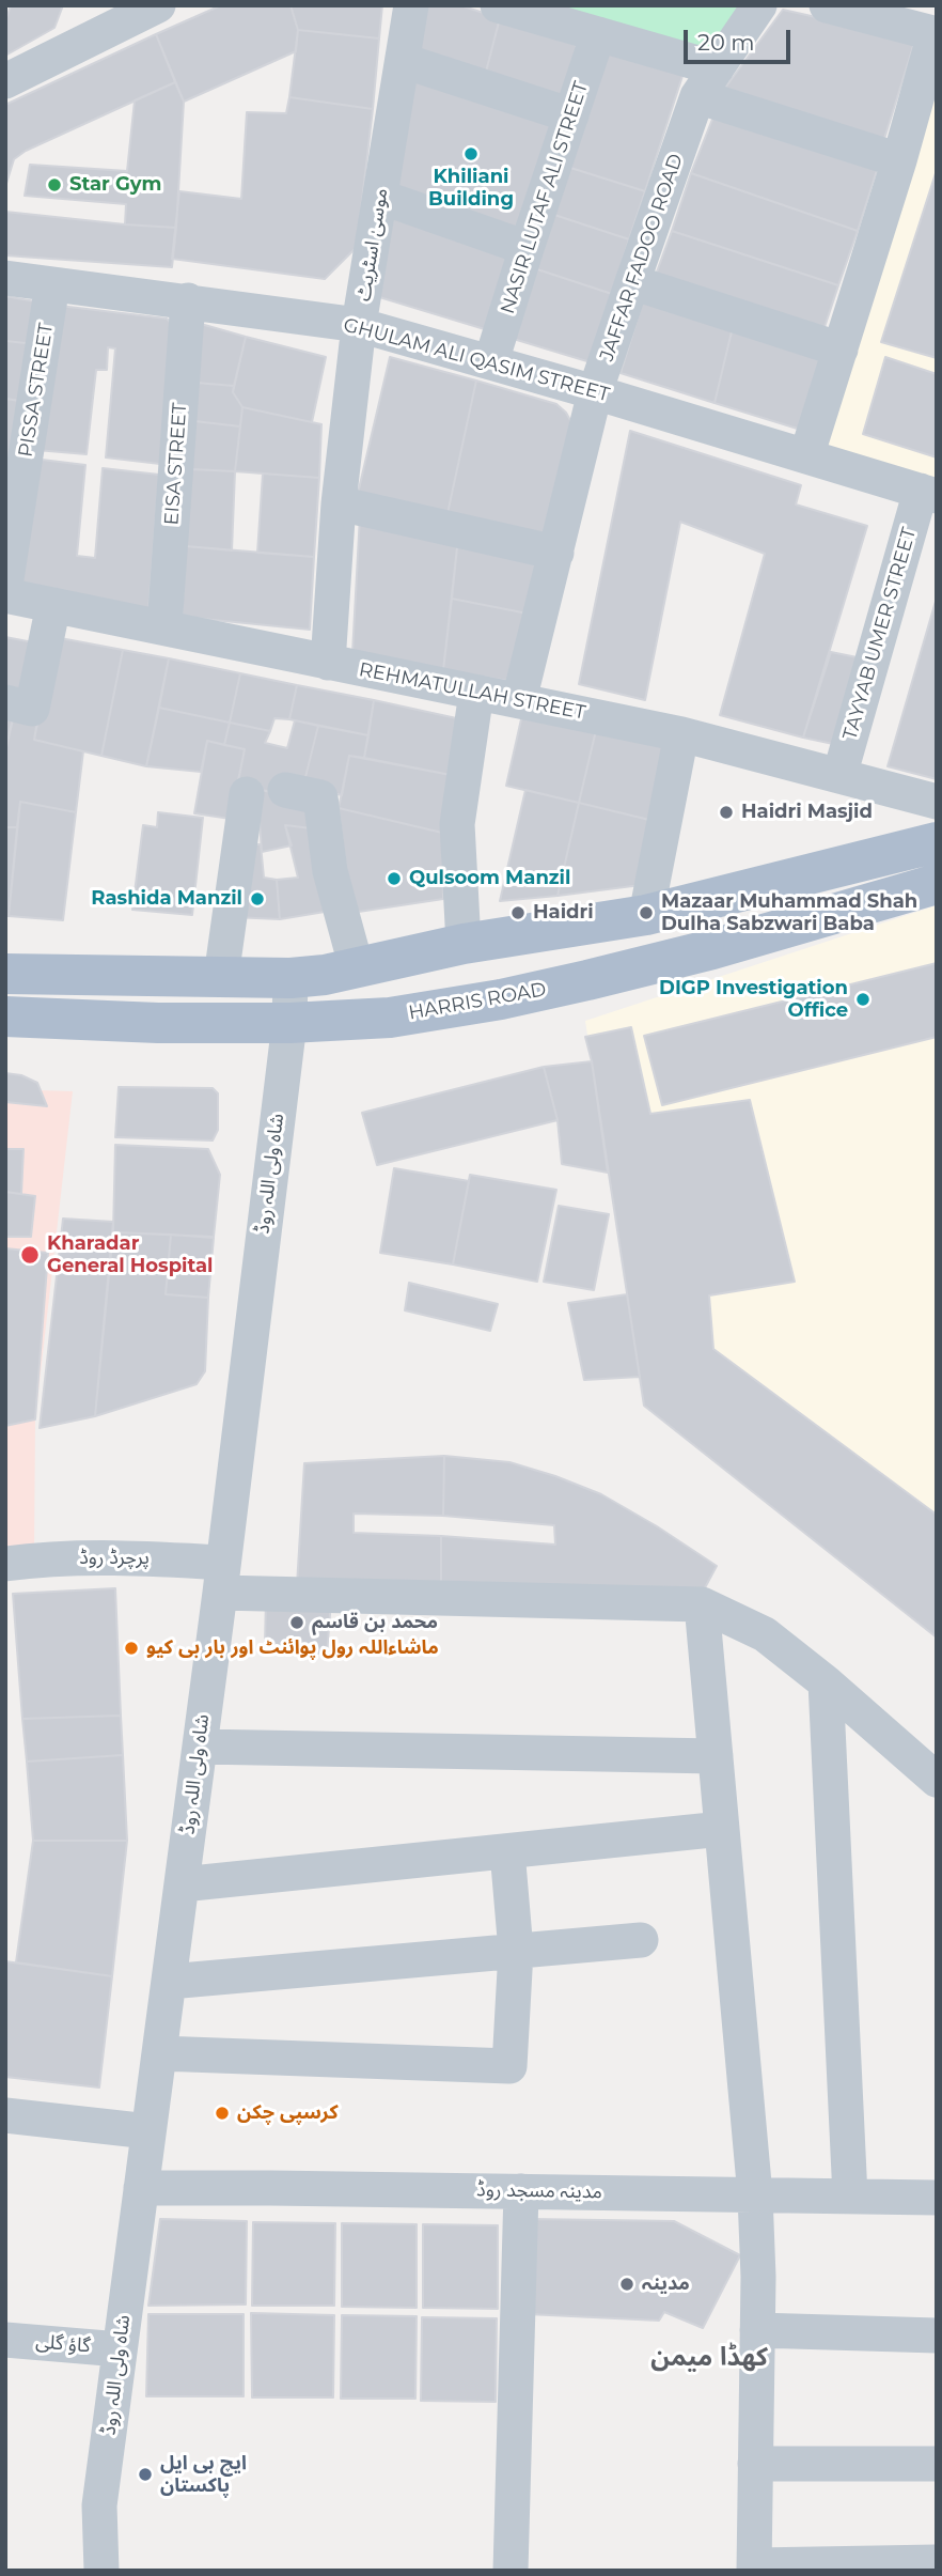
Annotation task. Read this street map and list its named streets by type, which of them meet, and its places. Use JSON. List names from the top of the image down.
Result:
{
  "streets": {
    "main road": ["HARRIS ROAD"],
    "street": [
      "NASIR LUTAF ALI STREET",
      "موسیٰ اسٹریٹ",
      "JAFFAR FADOO ROAD",
      "GHULAM ALI QASIM STREET",
      "PISSA STREET",
      "EISA STREET",
      "TAYYAB UMER STREET",
      "REHMATULLAH STREET",
      "شاہ ولی اللہ روڈ",
      "پرچرڈ روڈ",
      "مدینہ مسجد روڈ",
      "گاؤ گلی"
    ]
  },
  "crossings": [
    ["NASIR LUTAF ALI STREET", "GHULAM ALI QASIM STREET"],
    ["موسیٰ اسٹریٹ", "GHULAM ALI QASIM STREET"],
    ["موسیٰ اسٹریٹ", "REHMATULLAH STREET"],
    ["JAFFAR FADOO ROAD", "GHULAM ALI QASIM STREET"],
    ["JAFFAR FADOO ROAD", "REHMATULLAH STREET"],
    ["GHULAM ALI QASIM STREET", "PISSA STREET"],
    ["GHULAM ALI QASIM STREET", "EISA STREET"],
    ["GHULAM ALI QASIM STREET", "TAYYAB UMER STREET"],
    ["EISA STREET", "REHMATULLAH STREET"],
    ["TAYYAB UMER STREET", "REHMATULLAH STREET"],
    ["HARRIS ROAD", "شاہ ولی اللہ روڈ"],
    ["شاہ ولی اللہ روڈ", "پرچرڈ روڈ"],
    ["شاہ ولی اللہ روڈ", "مدینہ مسجد روڈ"],
    ["شاہ ولی اللہ روڈ", "گاؤ گلی"]
  ],
  "districts": ["کھڈا میمن"],
  "places": [
    "Khiliani Building",
    "Star Gym",
    "Haidri Masjid",
    "Qulsoom Manzil",
    "Rashida Manzil",
    "Haidri",
    "Mazaar Muhammad Shah Dulha Sabzwari Baba",
    "DIGP Investigation Office",
    "Kharadar General Hospital",
    "محمد بن قاسم",
    "ماشاءاللہ رول پوائنٹ اور بار بی کیو",
    "کرسپی چکن",
    "مدینہ",
    "ایچ بی ایل پاکستان"
  ],
  "scale_bar": "20 m"
}
